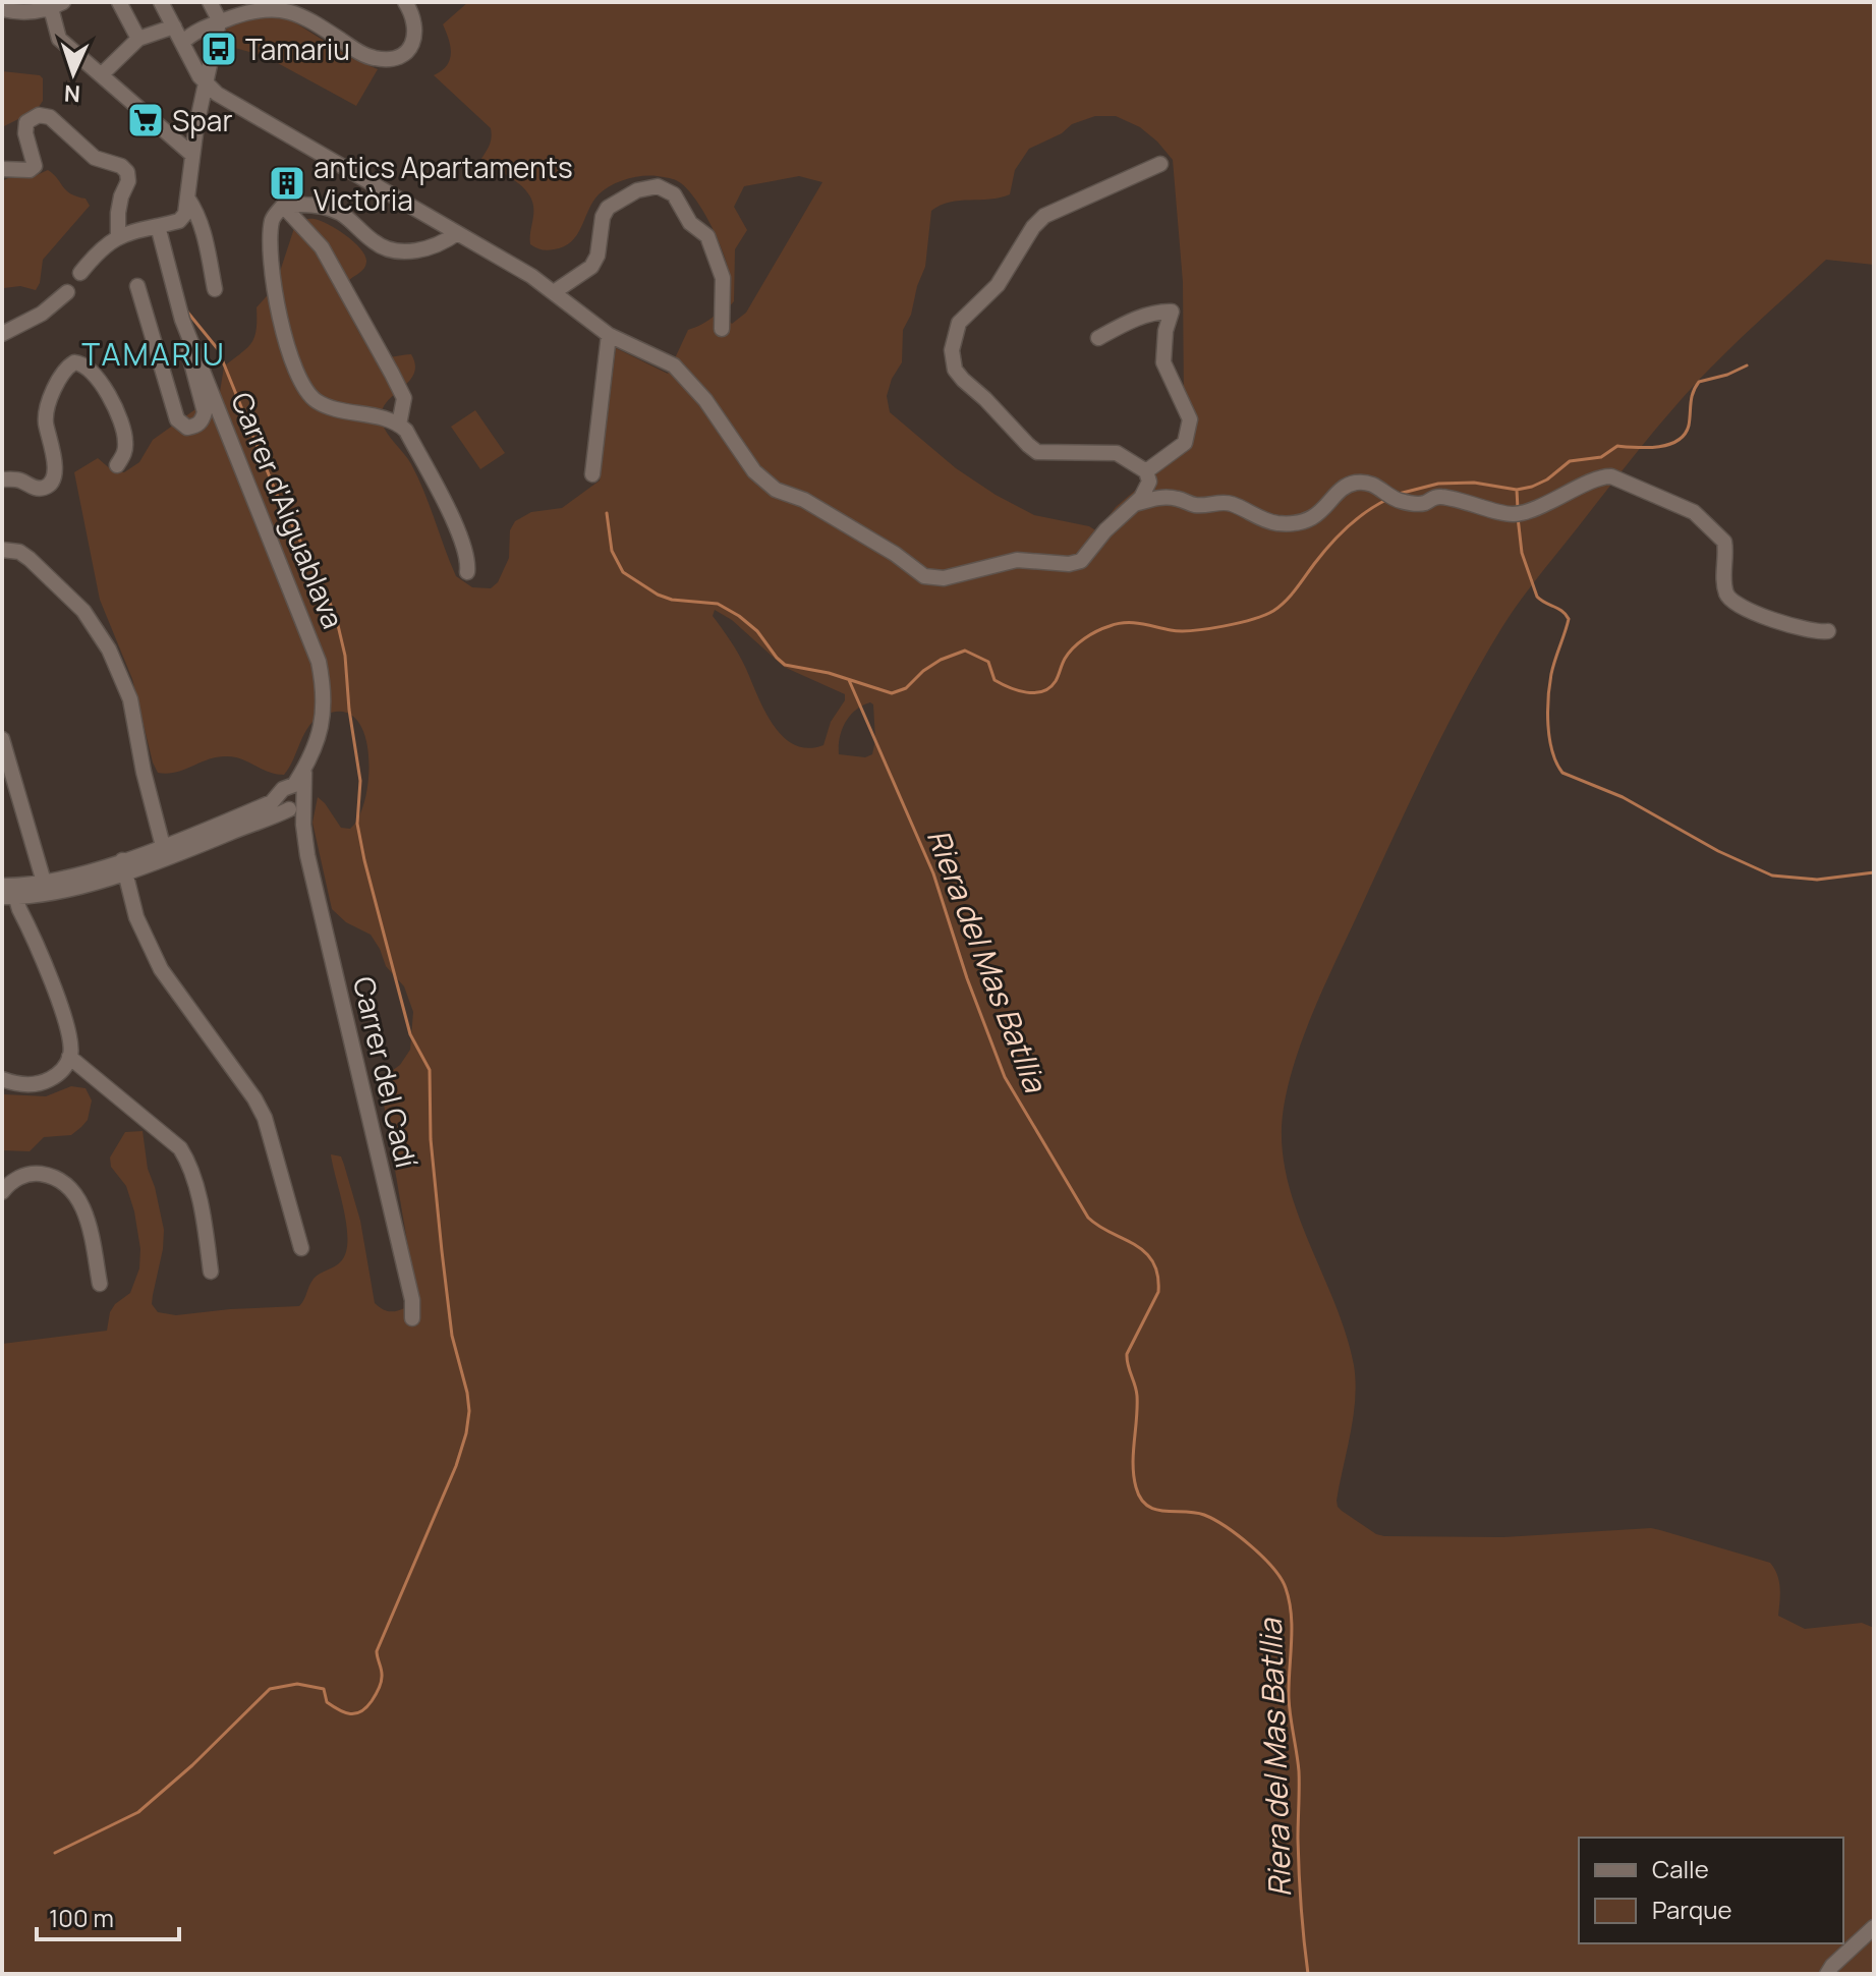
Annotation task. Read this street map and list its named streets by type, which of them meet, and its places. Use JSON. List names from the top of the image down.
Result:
{
  "streets": {
    "street": ["Carrer d'Aiguablava", "Carrer del Cadí"]
  },
  "crossings": [
    ["Carrer d'Aiguablava", "Carrer del Cadí"]
  ],
  "districts": ["TAMARIU"],
  "water": ["Riera del Mas Batllia"],
  "places": {
    "bus stop": ["Tamariu"],
    "supermarket": ["Spar"],
    "building": ["antics Apartaments Victòria"]
  },
  "legend": ["Calle", "Parque"],
  "scale_bar": "100 m",
  "north": "bottom"
}
